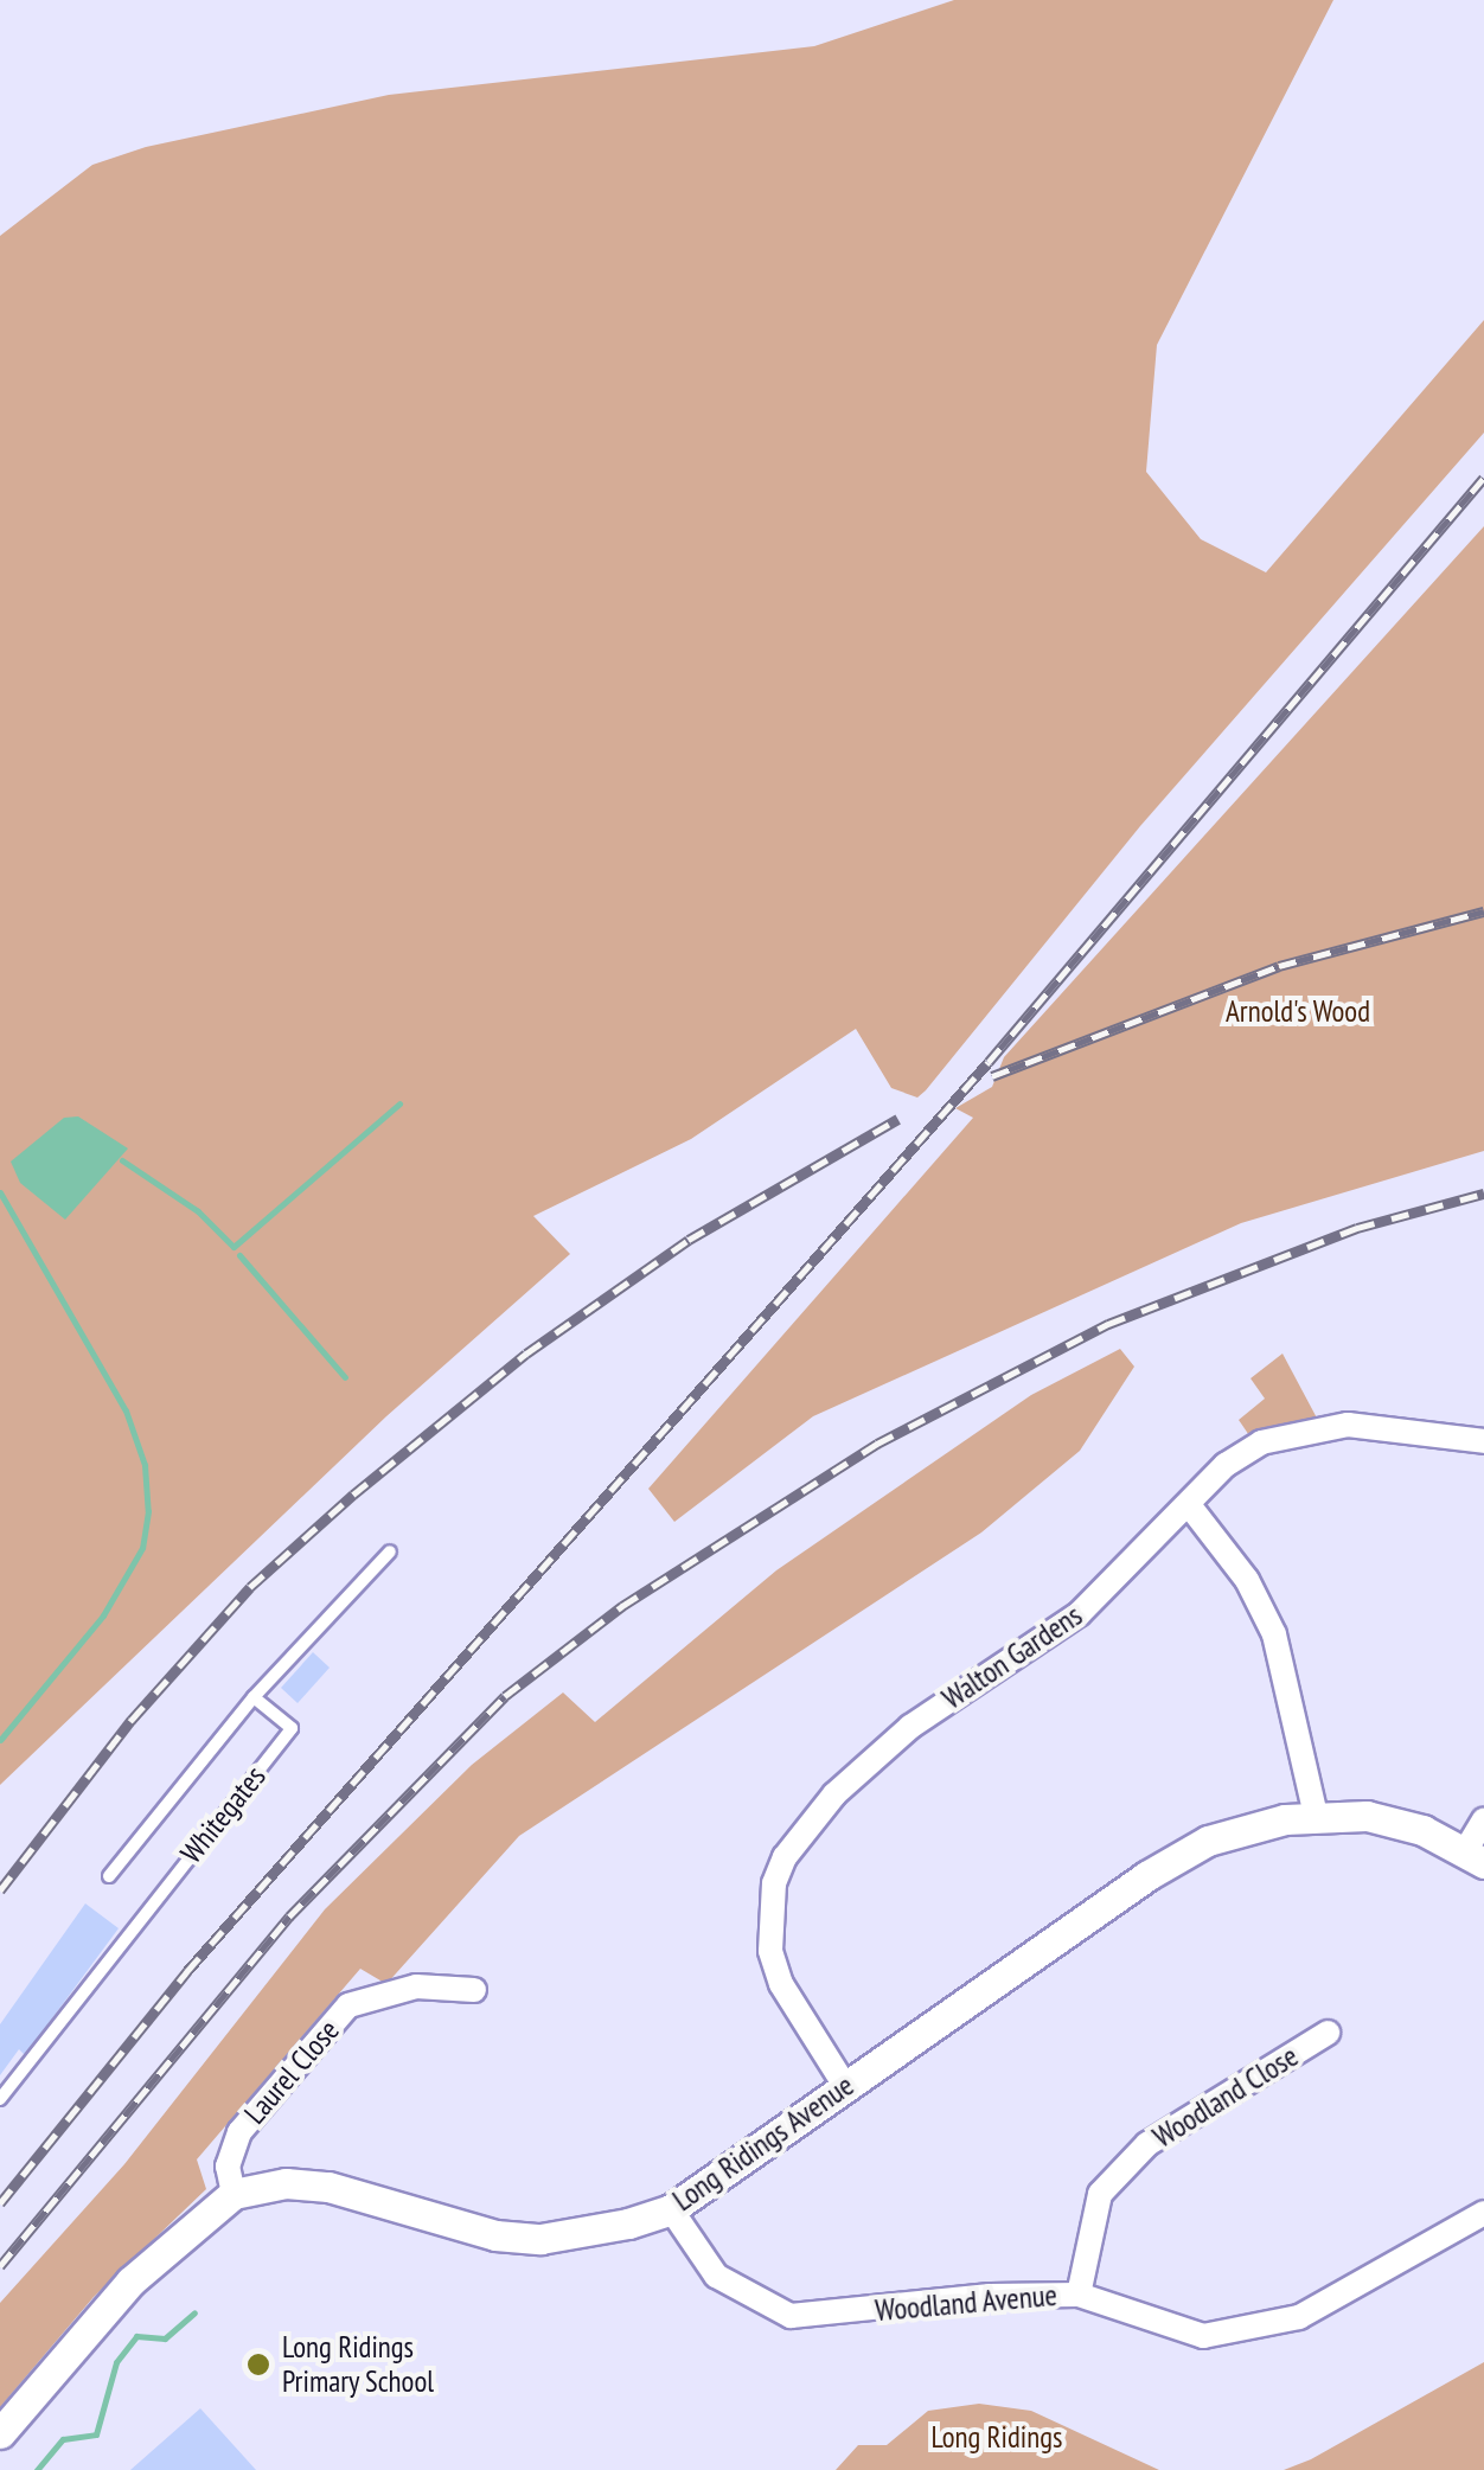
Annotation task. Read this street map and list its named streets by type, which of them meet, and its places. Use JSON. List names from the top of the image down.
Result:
{
  "streets": {
    "street": [
      "Walton Gardens",
      "Laurel Close",
      "Woodland Close",
      "Long Ridings Avenue",
      "Woodland Avenue"
    ],
    "lane": ["Whitegates"]
  },
  "crossings": [
    ["Walton Gardens", "Long Ridings Avenue"],
    ["Laurel Close", "Long Ridings Avenue"],
    ["Woodland Close", "Woodland Avenue"],
    ["Long Ridings Avenue", "Woodland Avenue"]
  ],
  "parks": ["Arnold's Wood", "Long Ridings"],
  "places": ["Long Ridings Primary School"]
}
